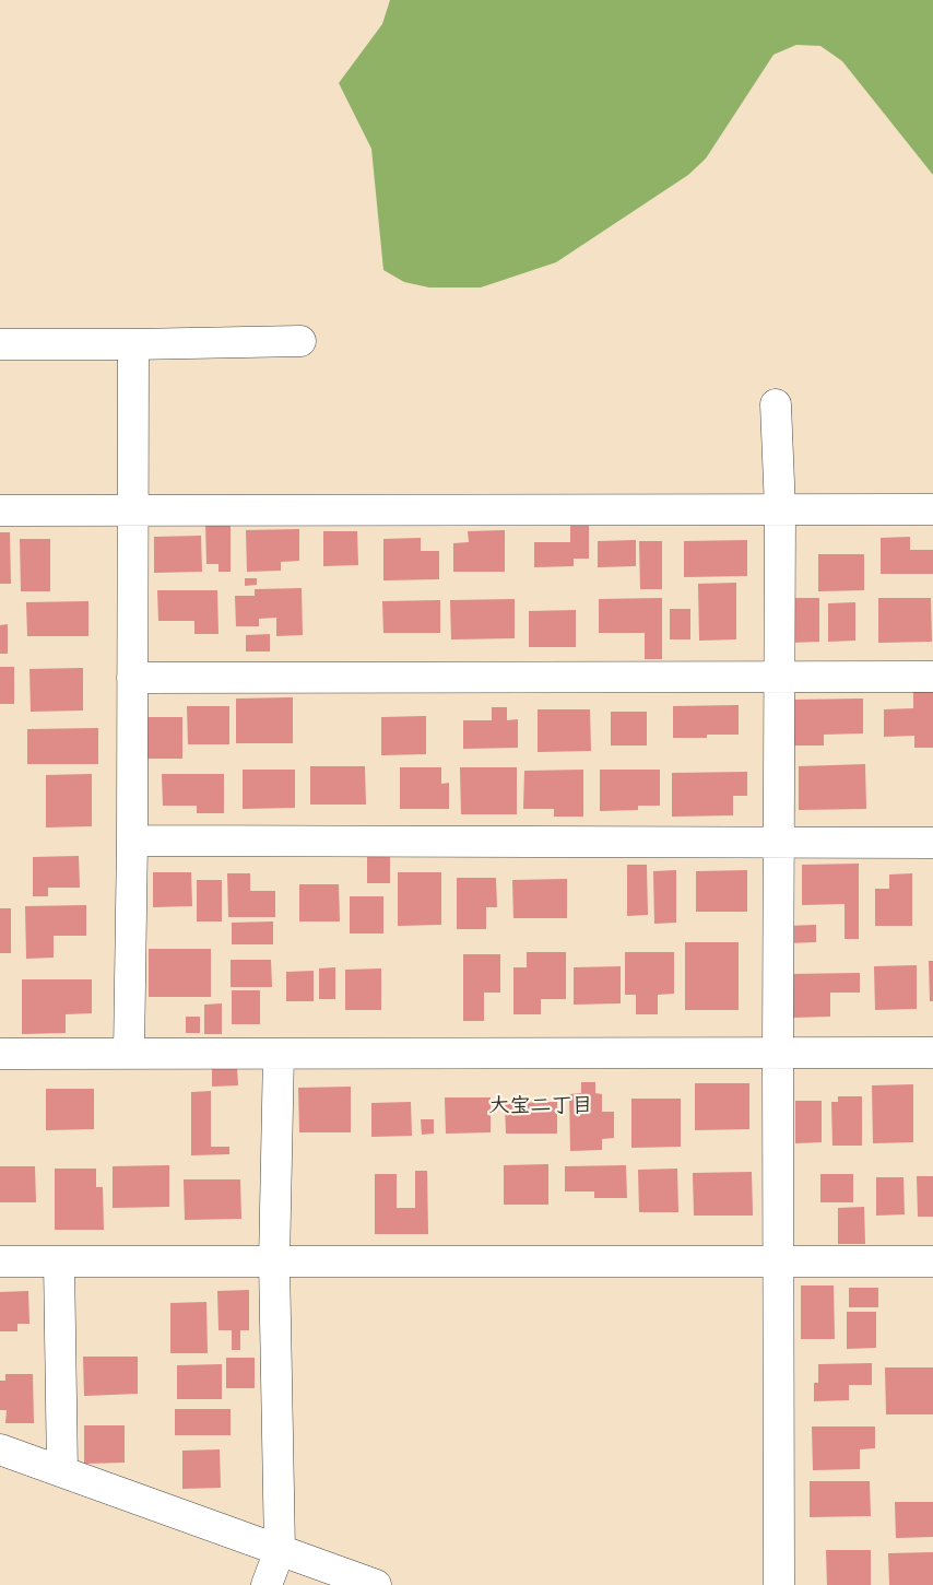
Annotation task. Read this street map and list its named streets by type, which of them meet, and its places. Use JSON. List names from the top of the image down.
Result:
{
  "districts": ["大宝二丁目"]
}
